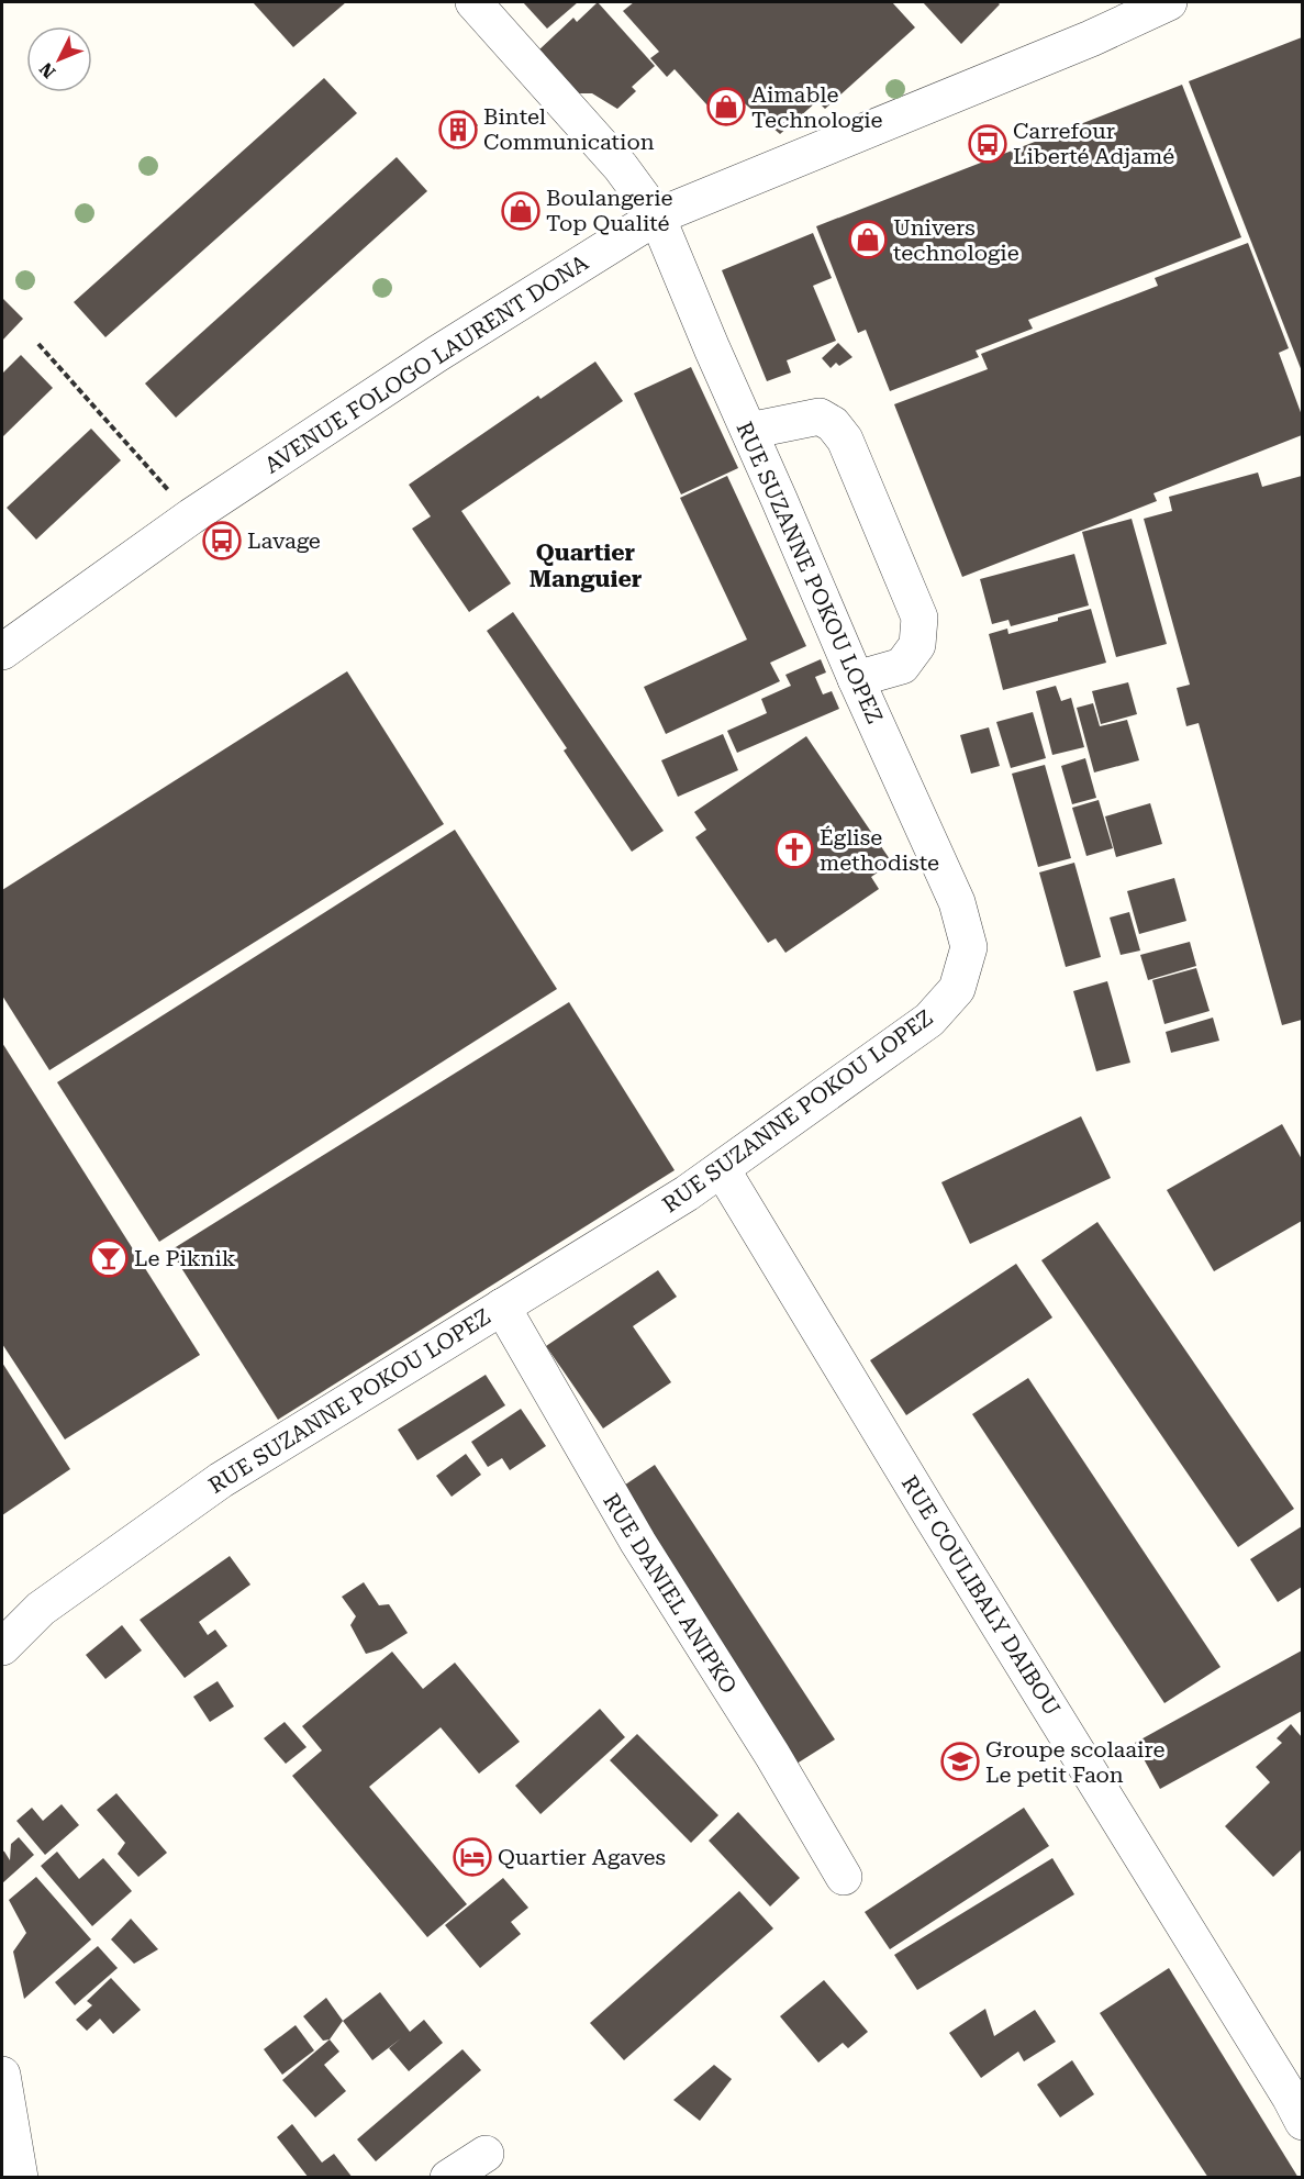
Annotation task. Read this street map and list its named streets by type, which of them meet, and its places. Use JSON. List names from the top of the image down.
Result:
{
  "streets": {
    "street": [
      "AVENUE FOLOGO LAURENT DONA",
      "RUE SUZANNE POKOU LOPEZ",
      "RUE DANIEL ANIPKO",
      "RUE COULIBALY DAIBOU"
    ]
  },
  "crossings": [
    ["AVENUE FOLOGO LAURENT DONA", "RUE SUZANNE POKOU LOPEZ"],
    ["RUE SUZANNE POKOU LOPEZ", "RUE DANIEL ANIPKO"],
    ["RUE SUZANNE POKOU LOPEZ", "RUE COULIBALY DAIBOU"]
  ],
  "districts": ["Quartier Manguier"],
  "places": {
    "shop": ["Aimable Technologie", "Boulangerie Top Qualité", "Univers technologie"],
    "building": ["Bintel Communication"],
    "bus stop": ["Carrefour Liberté Adjamé", "Lavage"],
    "church": ["Église methodiste"],
    "bar": ["Le Piknik"],
    "school or university": ["Groupe scolaaire Le petit Faon"],
    "hotel": ["Quartier Agaves"]
  },
  "north": "bottom left"
}
